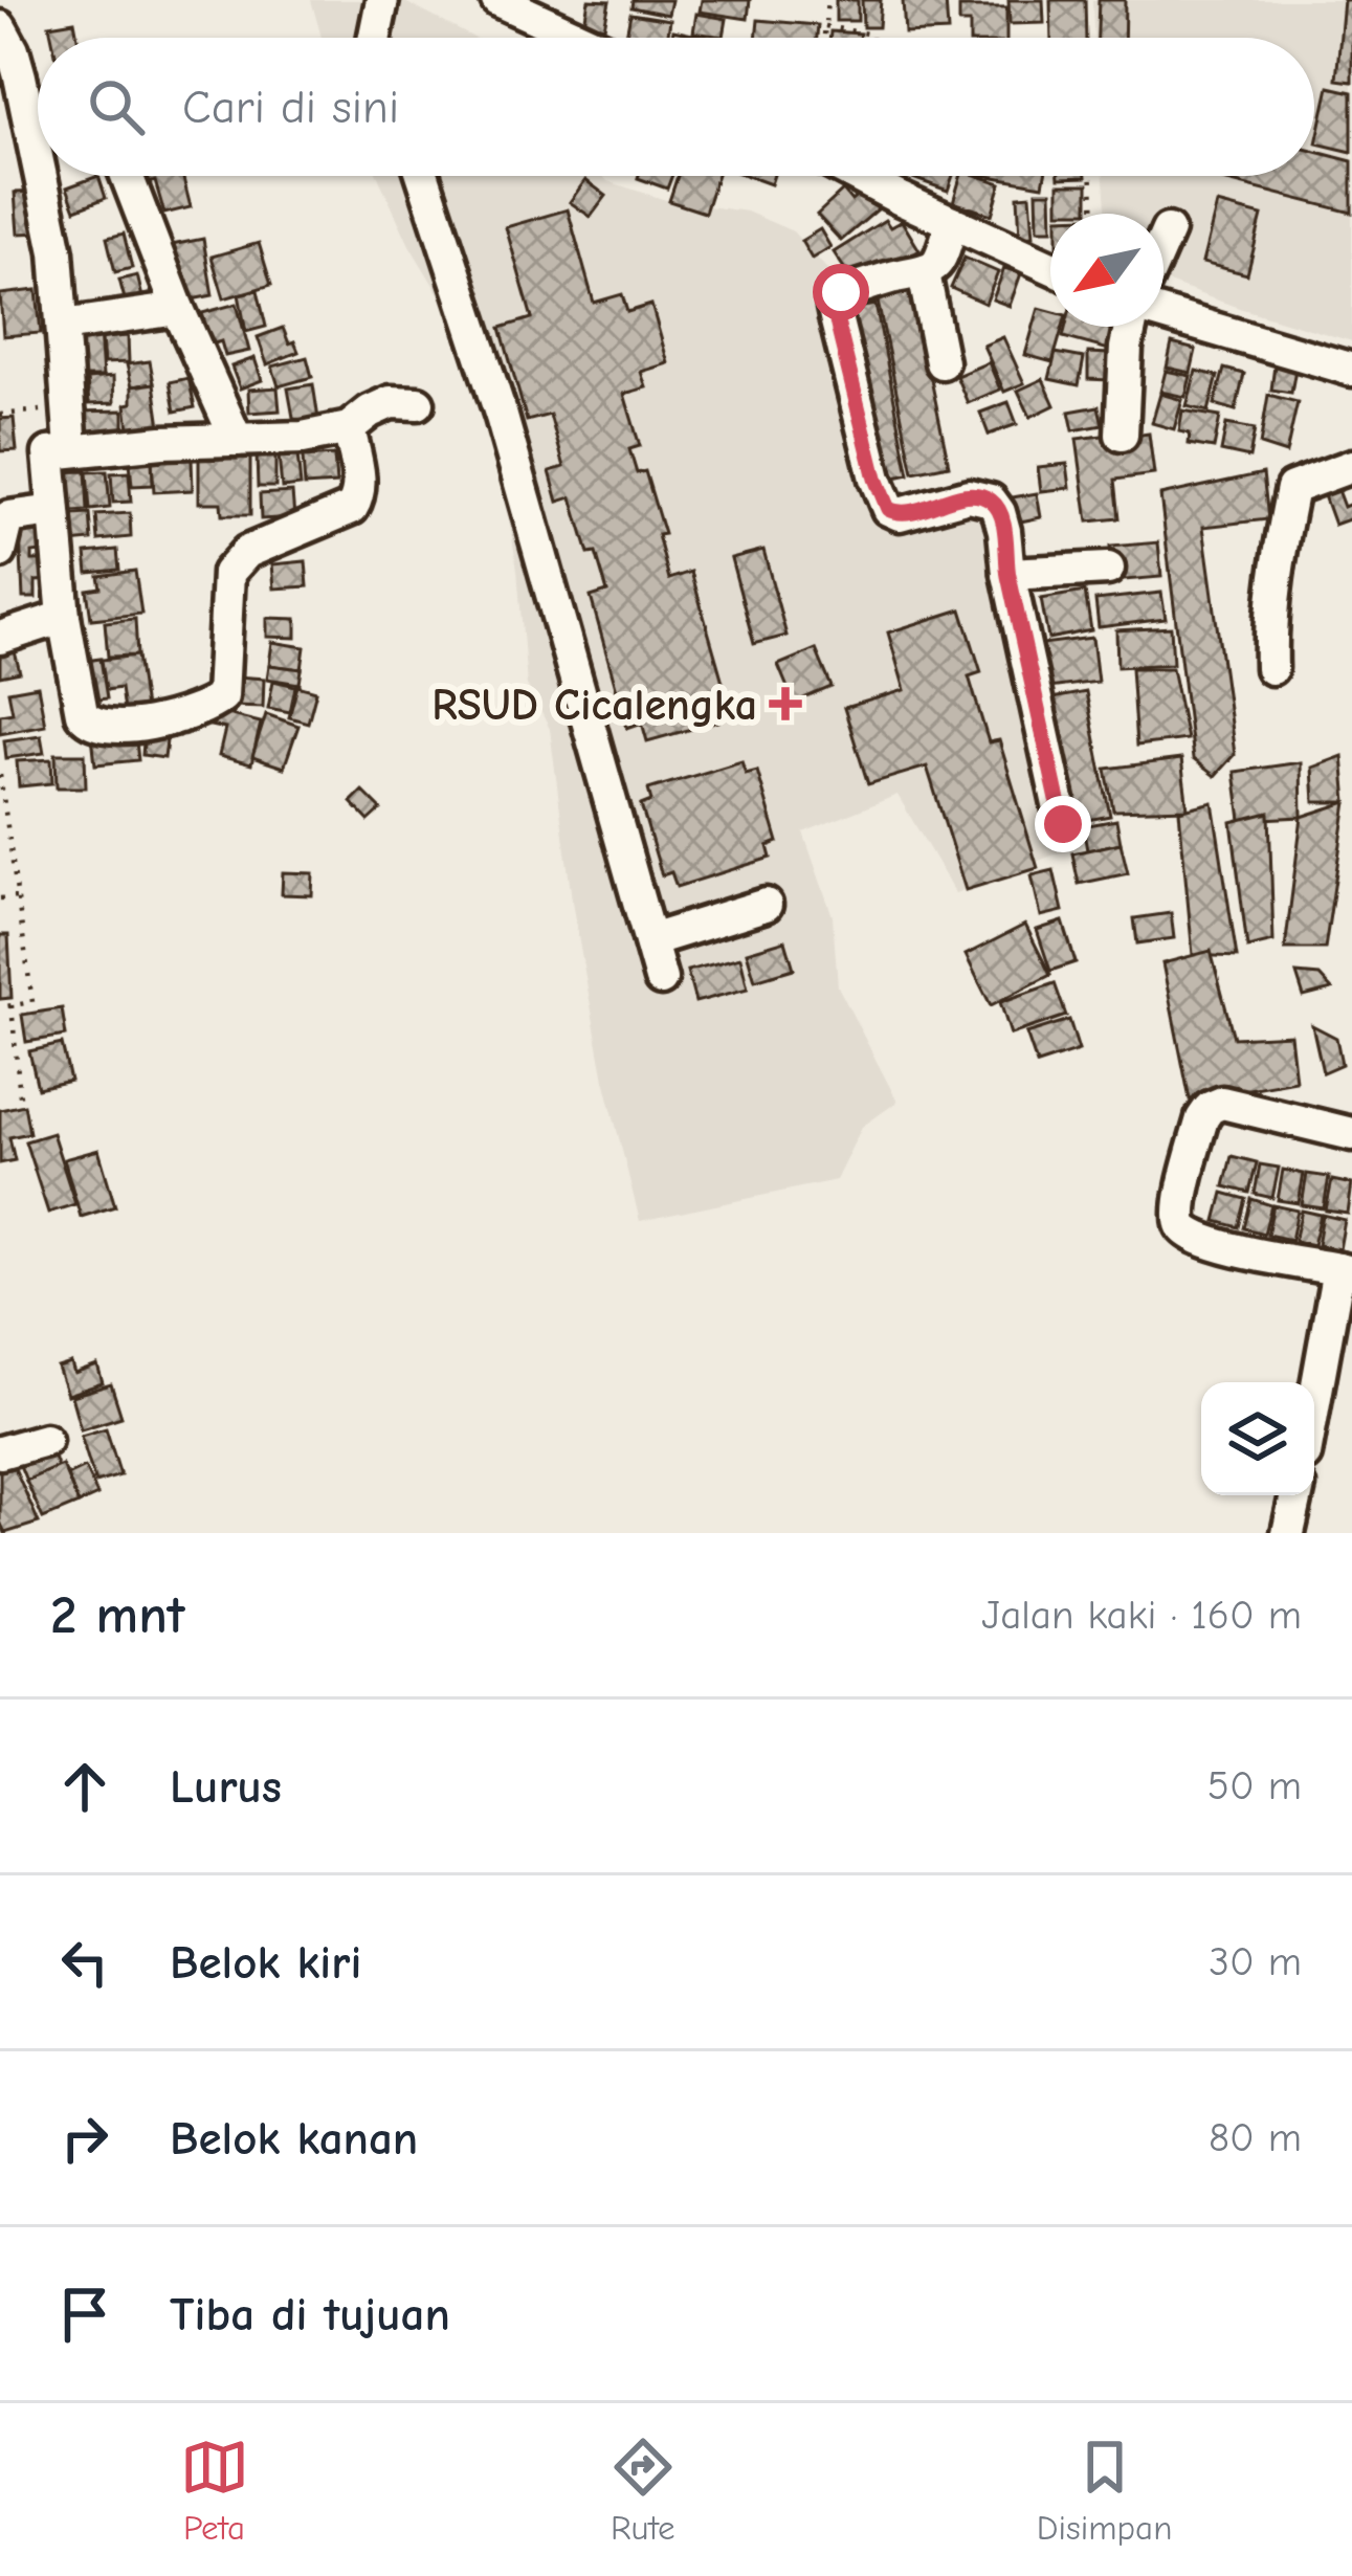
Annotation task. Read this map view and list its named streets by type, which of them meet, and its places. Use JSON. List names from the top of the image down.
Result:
{
  "places": {
    "health": ["RSUD Cicalengka"]
  },
  "north": "bottom left",
  "page": {
    "search": "Cari di sini",
    "heading": ["2 mnt", "Jalan kaki · 160 m"],
    "list": [
      ["Lurus", "50 m"],
      ["Belok kiri", "30 m"],
      ["Belok kanan", "80 m"],
      "Tiba di tujuan"
    ],
    "nav": ["Peta", "Rute", "Disimpan"]
  }
}
